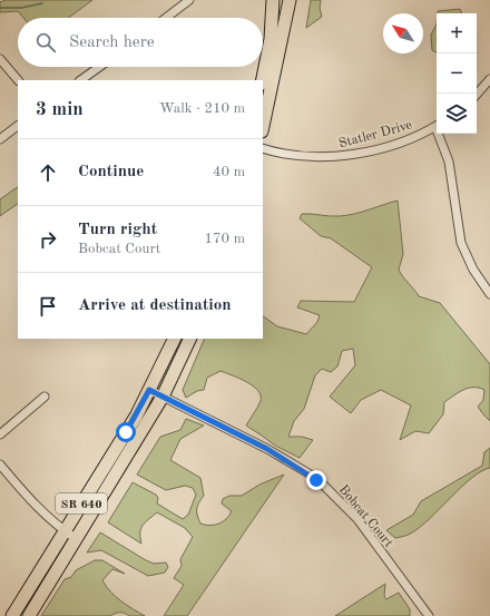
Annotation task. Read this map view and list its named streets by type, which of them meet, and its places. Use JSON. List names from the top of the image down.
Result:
{
  "streets": {
    "main road": ["SR 640"],
    "street": ["Statler Drive", "Bobcat Court"]
  },
  "crossings": [
    ["SR 640", "Bobcat Court"]
  ],
  "north": "top left",
  "page": {
    "map_buttons": ["+", "−"],
    "search": "Search here",
    "heading": ["3 min", "Walk · 210 m"],
    "list": [
      ["Continue", "40 m"],
      ["Turn right", "Bobcat Court", "170 m"],
      "Arrive at destination"
    ]
  }
}
